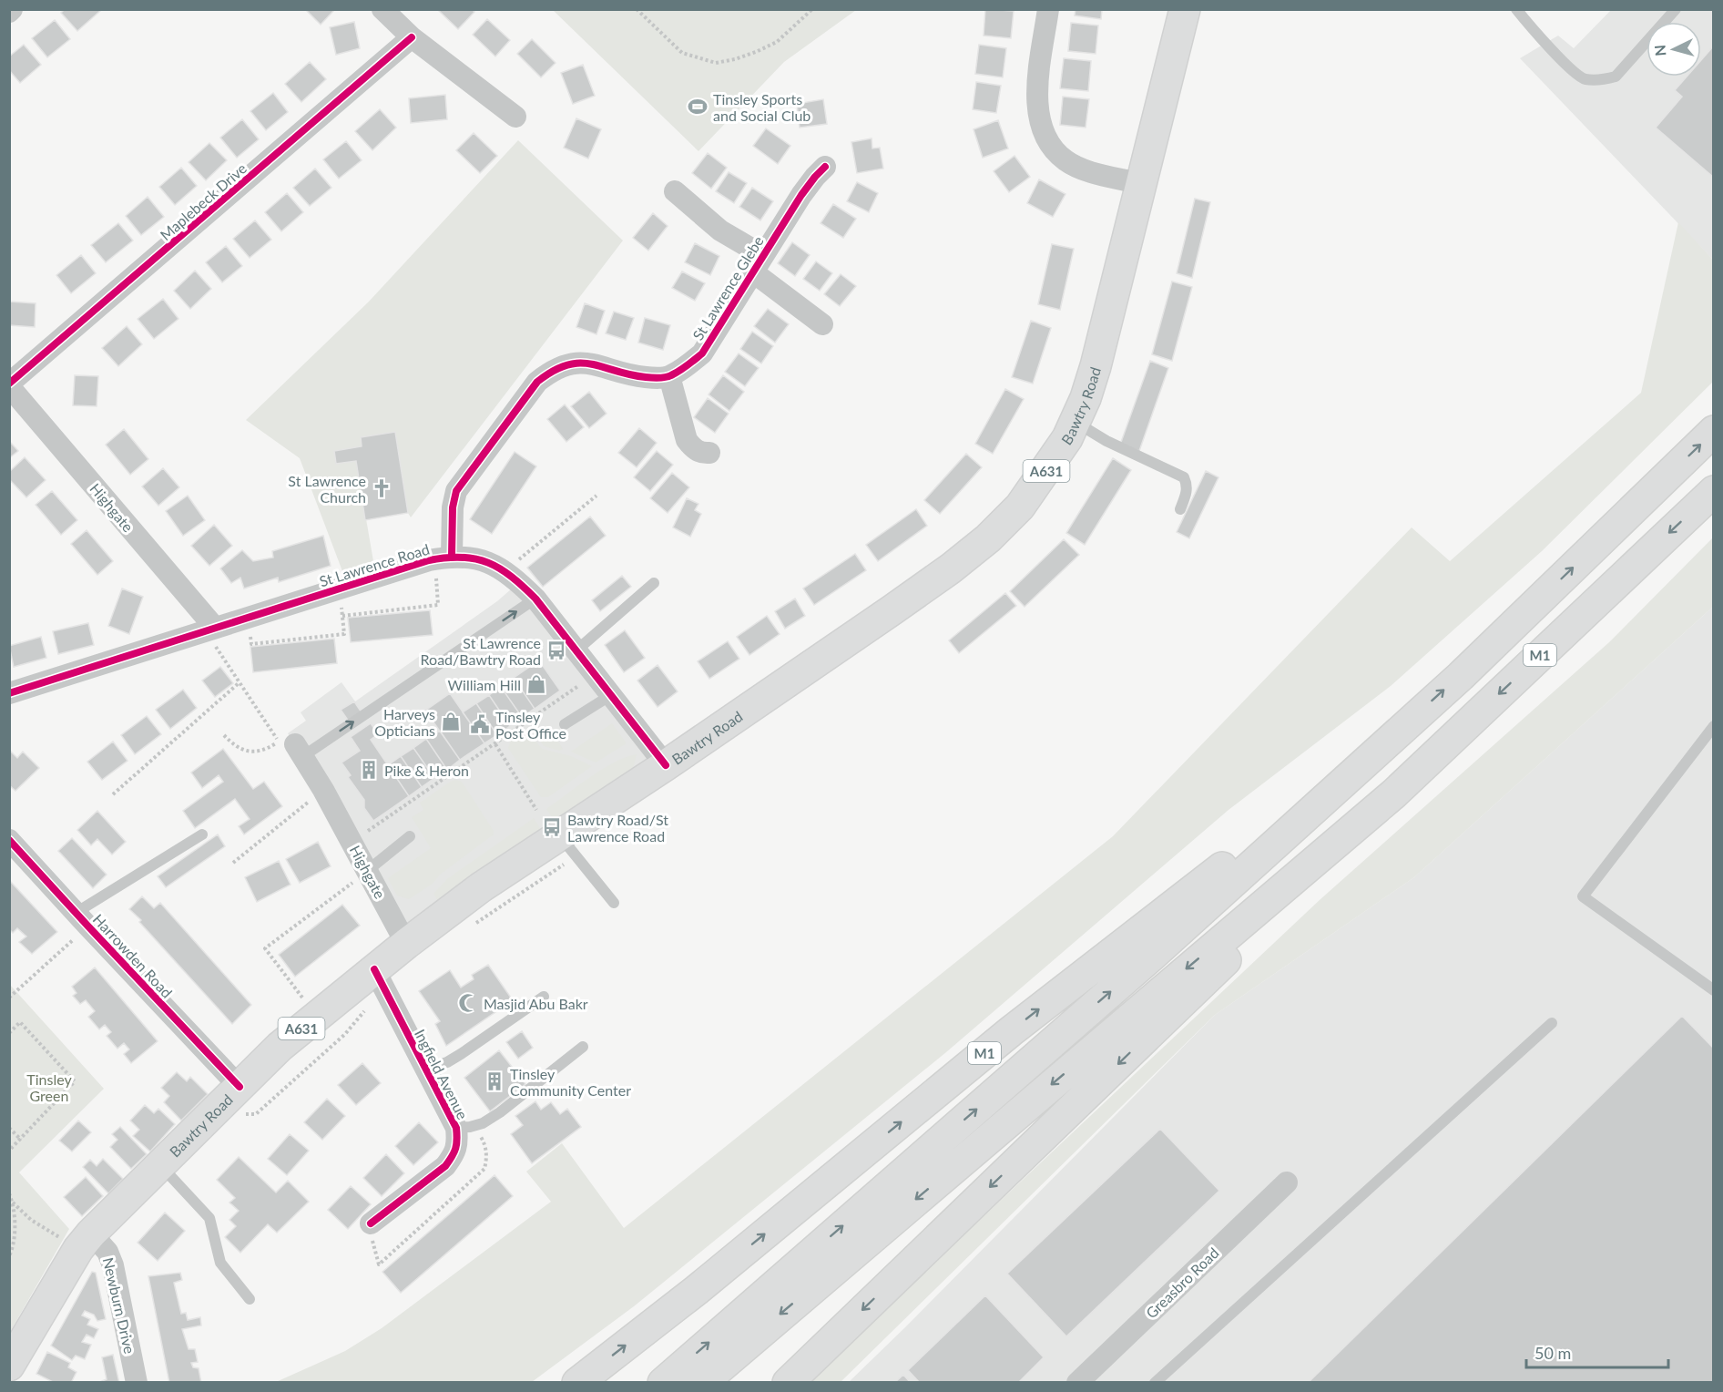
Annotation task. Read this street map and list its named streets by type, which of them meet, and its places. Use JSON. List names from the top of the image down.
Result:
{
  "streets": {
    "main road": ["Bawtry Road", "A631", "M1"],
    "street": [
      "Maplebeck Drive",
      "St Lawrence Glebe",
      "Highgate",
      "St Lawrence Road",
      "Harrowden Road",
      "Ingfield Avenue",
      "Greasbro Road",
      "Newburn Drive"
    ]
  },
  "crossings": [
    ["Maplebeck Drive", "Highgate"],
    ["Bawtry Road", "Highgate"],
    ["Bawtry Road", "St Lawrence Road"],
    ["Bawtry Road", "Harrowden Road"],
    ["Bawtry Road", "Ingfield Avenue"],
    ["Bawtry Road", "Newburn Drive"],
    ["Highgate", "St Lawrence Road"]
  ],
  "parks": ["Tinsley Green"],
  "places": {
    "sports": ["Tinsley Sports and Social Club"],
    "church": ["St Lawrence Church"],
    "bus stop": ["St Lawrence Road/Bawtry Road", "Bawtry Road/St Lawrence Road"],
    "shop": ["William Hill", "Harveys Opticians"],
    "public building": ["Tinsley Post Office"],
    "building": ["Pike & Heron", "Tinsley Community Center"],
    "mosque": ["Masjid Abu Bakr"]
  },
  "scale_bar": "50 m",
  "north": "left"
}
